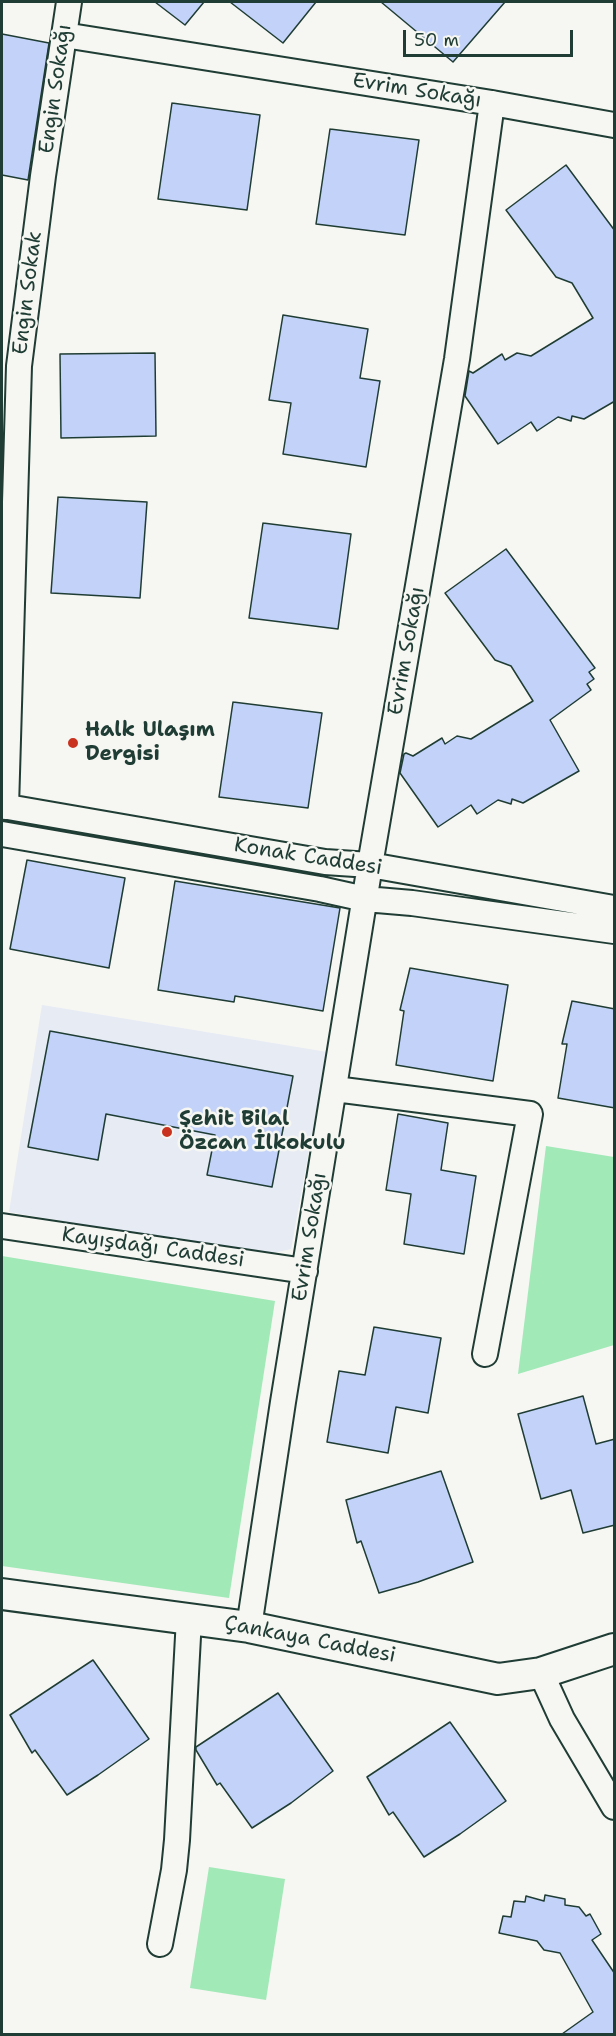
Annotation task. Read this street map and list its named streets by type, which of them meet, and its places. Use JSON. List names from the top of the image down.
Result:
{
  "streets": {
    "main road": ["Çankaya Caddesi"],
    "street": [
      "Engin Sokağı",
      "Evrim Sokağı",
      "Engin Sokak",
      "Konak Caddesi",
      "Kayışdağı Caddesi"
    ]
  },
  "crossings": [
    ["Engin Sokağı", "Evrim Sokağı"],
    ["Engin Sokağı", "Engin Sokak"],
    ["Evrim Sokağı", "Konak Caddesi"],
    ["Evrim Sokağı", "Kayışdağı Caddesi"],
    ["Evrim Sokağı", "Çankaya Caddesi"],
    ["Engin Sokak", "Konak Caddesi"]
  ],
  "places": ["Halk Ulaşım Dergisi", "Şehit Bilal Özcan İlkokulu"],
  "scale_bar": "50 m"
}
